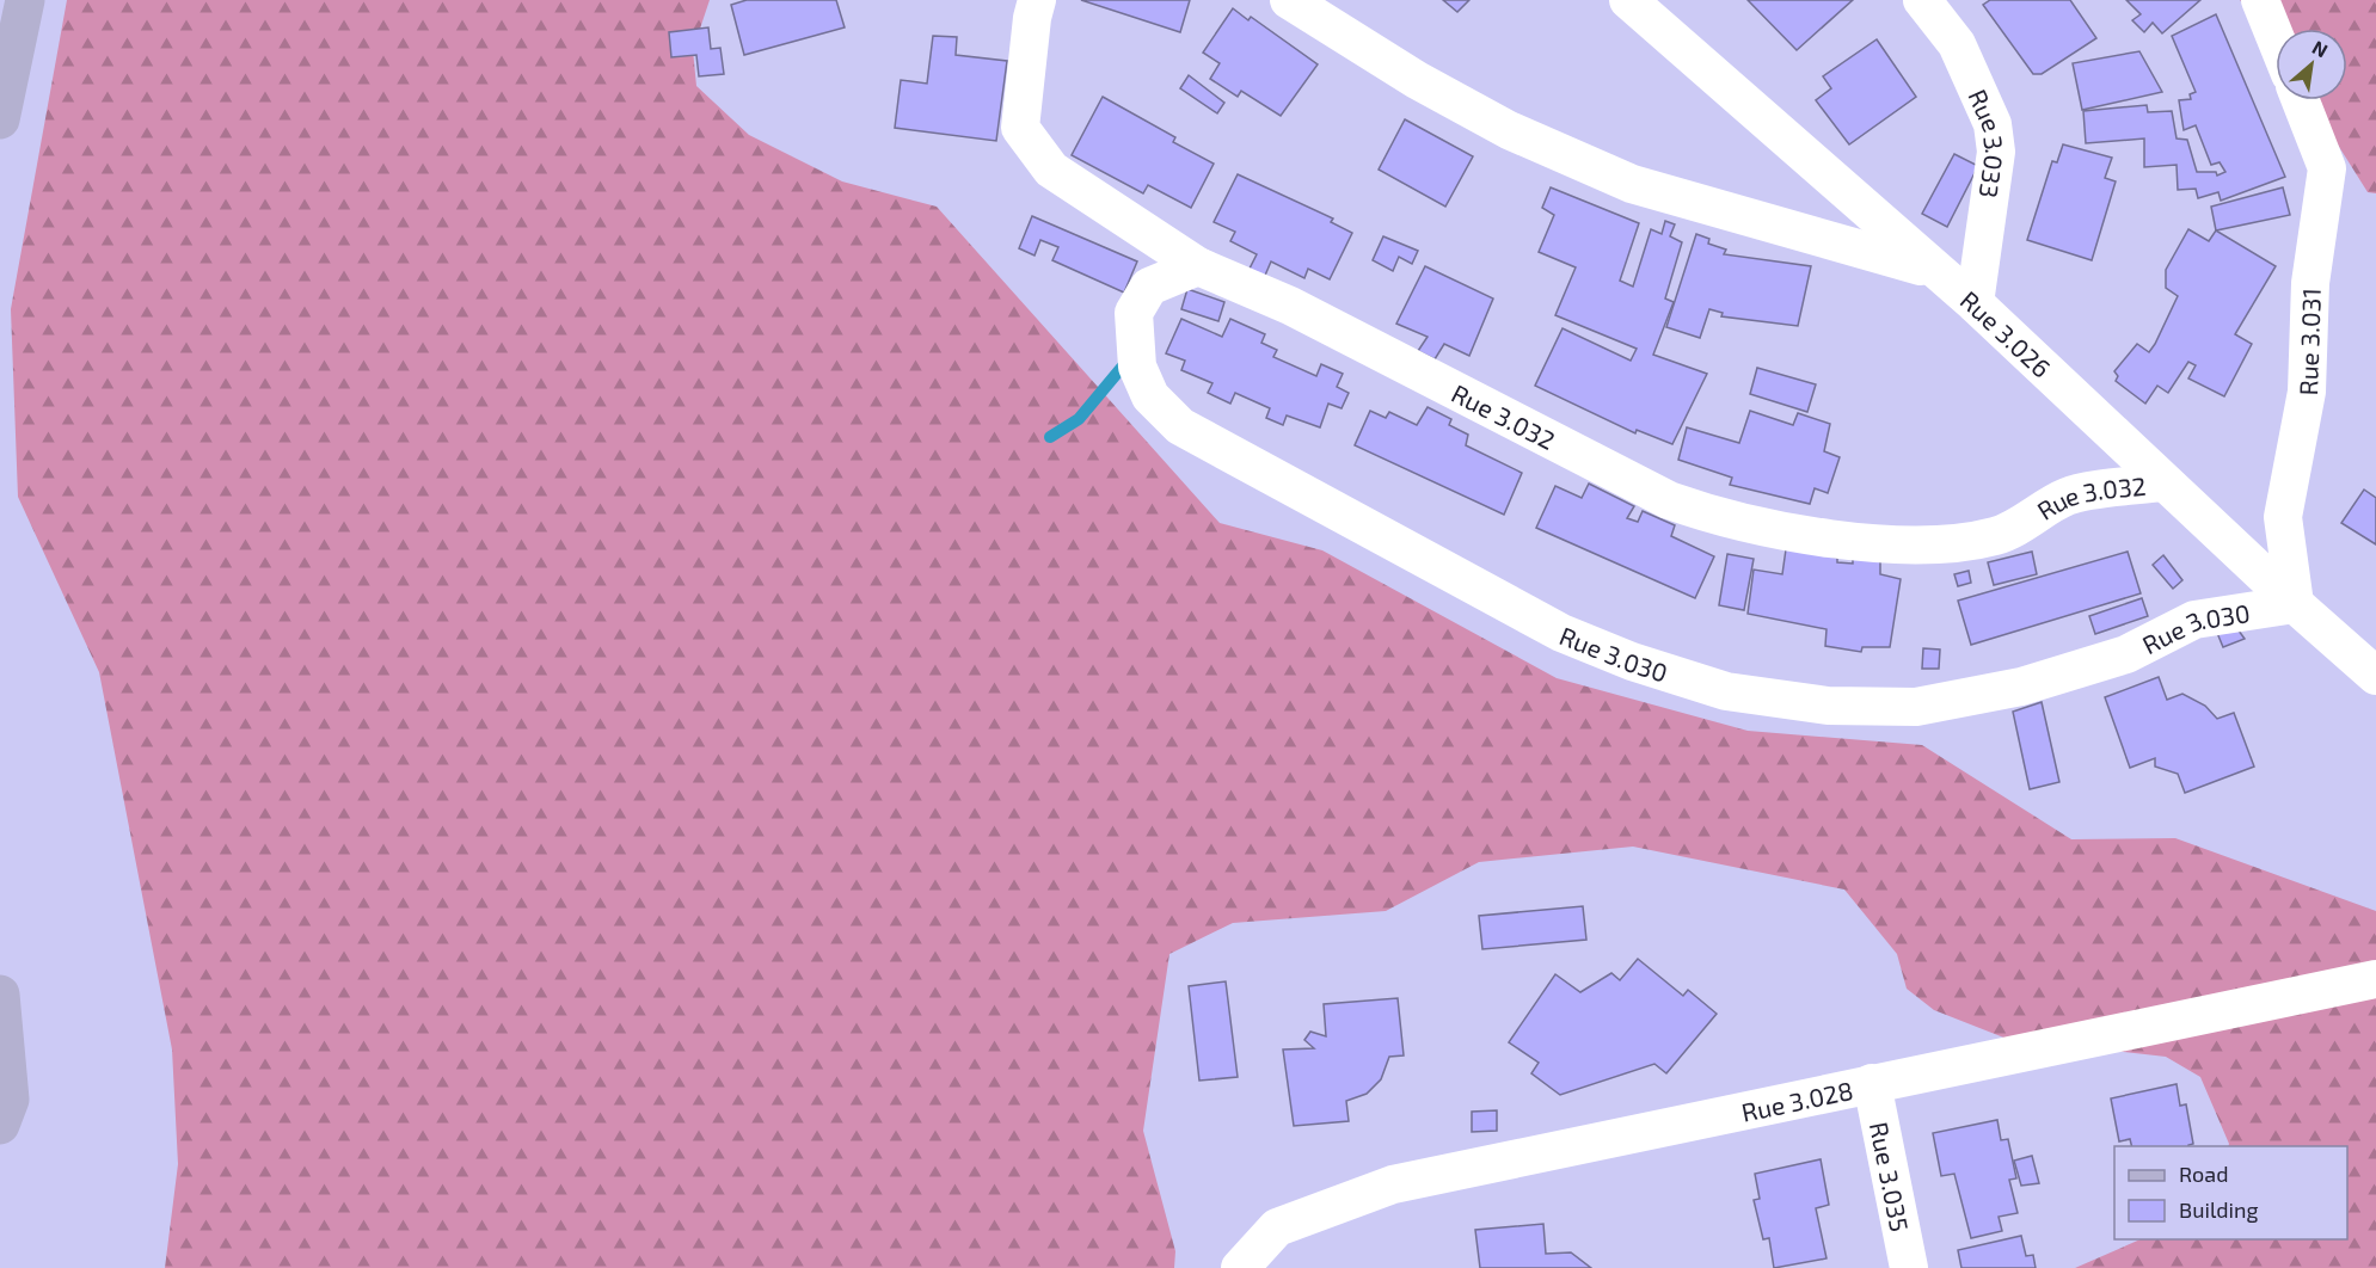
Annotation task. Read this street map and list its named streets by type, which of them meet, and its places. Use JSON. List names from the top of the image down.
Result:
{
  "streets": {
    "street": [
      "Rue 3.033",
      "Rue 3.026",
      "Rue 3.031",
      "Rue 3.032",
      "Rue 3.030",
      "Rue 3.028",
      "Rue 3.035"
    ]
  },
  "crossings": [
    ["Rue 3.033", "Rue 3.026"],
    ["Rue 3.026", "Rue 3.031"],
    ["Rue 3.026", "Rue 3.032"],
    ["Rue 3.026", "Rue 3.030"],
    ["Rue 3.031", "Rue 3.030"],
    ["Rue 3.032", "Rue 3.030"],
    ["Rue 3.028", "Rue 3.035"]
  ],
  "legend": ["Road", "Building"],
  "north": "top right"
}
